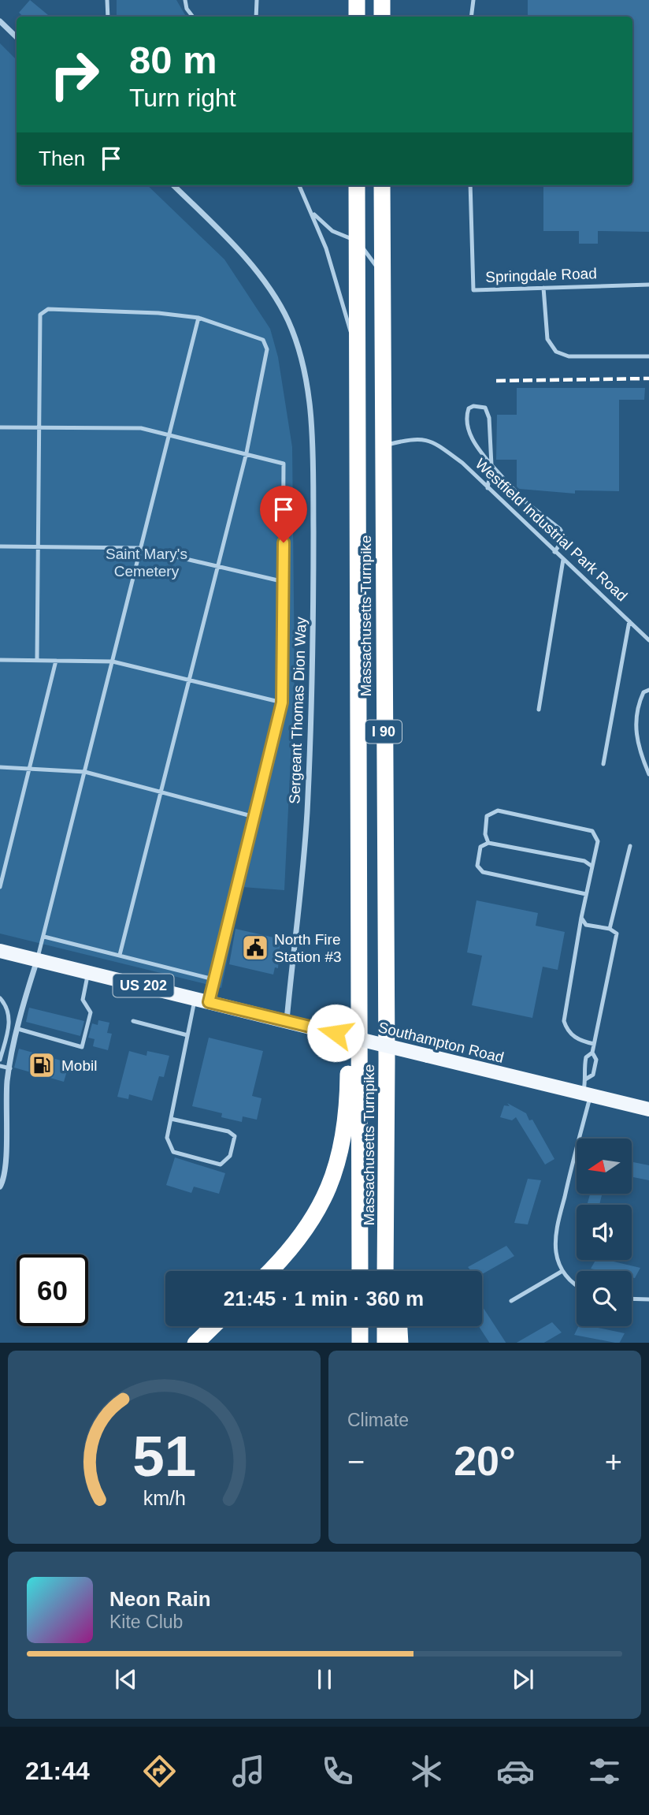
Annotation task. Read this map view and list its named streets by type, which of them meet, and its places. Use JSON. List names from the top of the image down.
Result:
{
  "streets": {
    "highway": ["Massachusetts Turnpike", "I 90"],
    "main road": ["US 202", "Southampton Road"],
    "street": ["Sergeant Thomas Dion Way"],
    "lane": ["Springdale Road", "Westfield Industrial Park Road"]
  },
  "crossings": [
    ["Westfield Industrial Park Road", "Massachusetts Turnpike"],
    ["Sergeant Thomas Dion Way", "Southampton Road"]
  ],
  "parks": ["Saint Mary's Cemetery"],
  "places": {
    "public building": ["North Fire Station #3"],
    "fuel station": ["Mobil"]
  },
  "north": "left",
  "page": {
    "turn": ["80 m", "Turn right"],
    "then": "Then",
    "limit": "60",
    "trip": "21:45 · 1 min · 360 m",
    "tile": "Climate",
    "heat": ["−", "20°", "+"],
    "song": ["Neon Rain", "Kite Club"],
    "tabs": "21:44",
    "gauge": ["51", "km/h"]
  }
}
